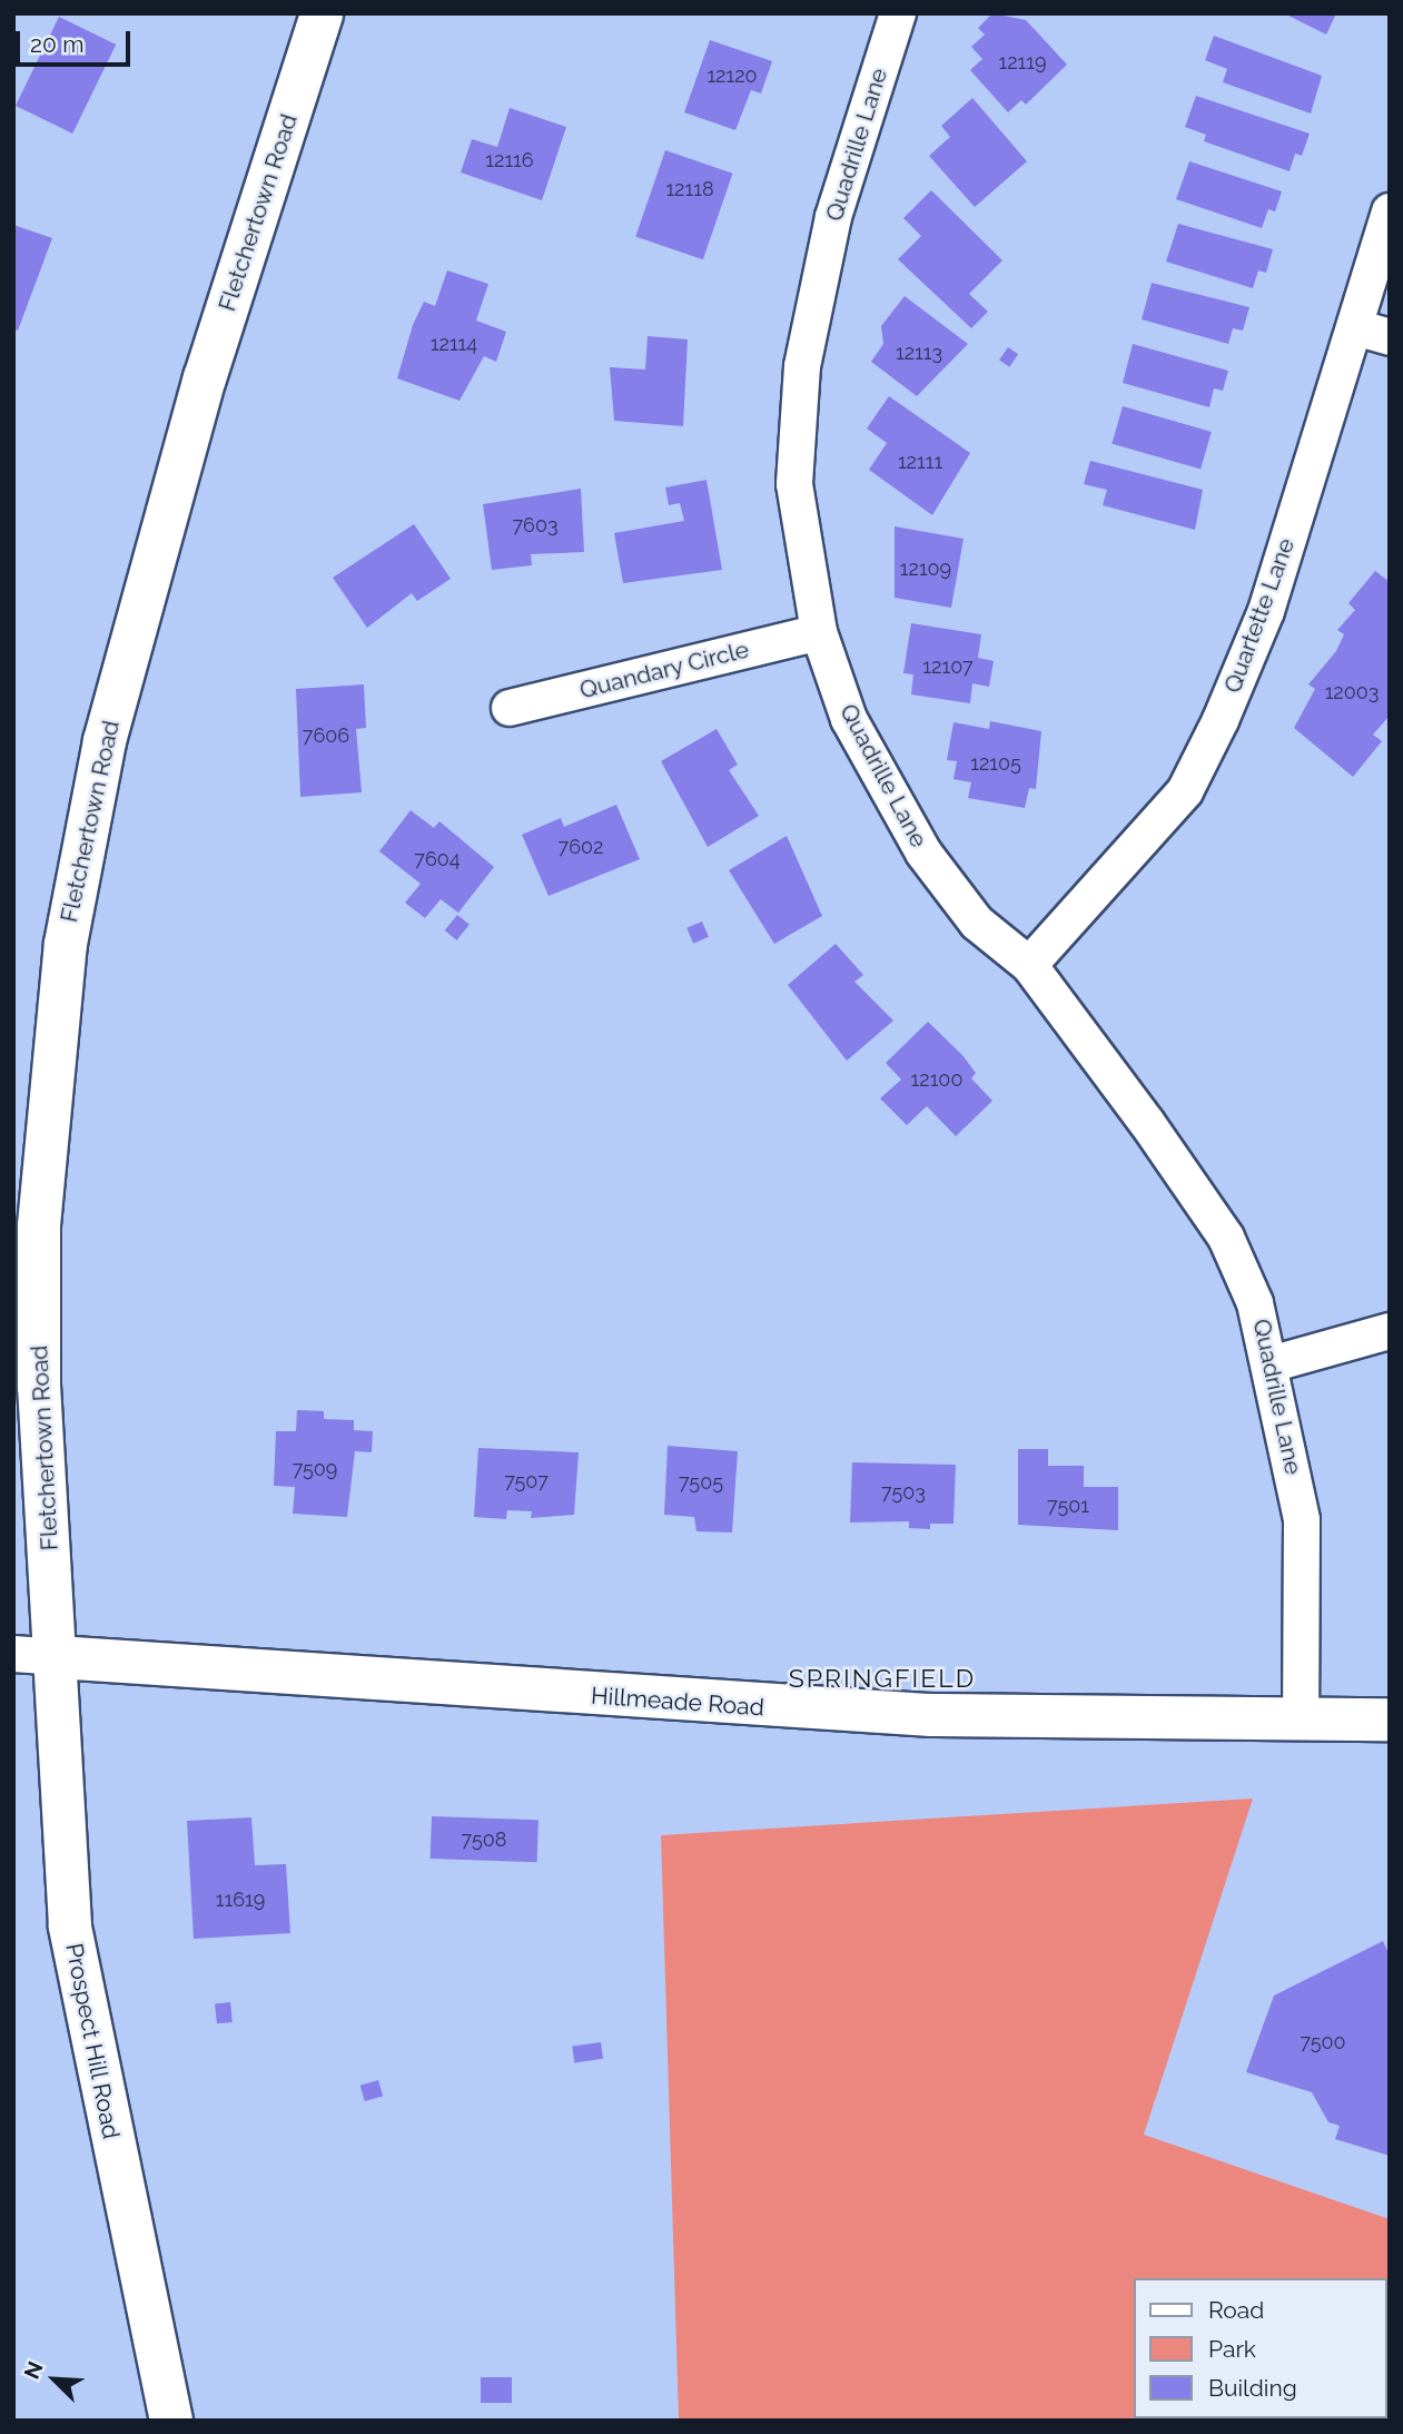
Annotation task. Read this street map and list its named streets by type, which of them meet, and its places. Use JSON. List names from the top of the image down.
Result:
{
  "streets": {
    "street": [
      "Quadrille Lane",
      "Fletchertown Road",
      "Quartette Lane",
      "Quandary Circle",
      "Hillmeade Road",
      "Prospect Hill Road"
    ]
  },
  "crossings": [
    ["Quadrille Lane", "Quartette Lane"],
    ["Quadrille Lane", "Quandary Circle"],
    ["Quadrille Lane", "Hillmeade Road"],
    ["Fletchertown Road", "Hillmeade Road"],
    ["Fletchertown Road", "Prospect Hill Road"],
    ["Hillmeade Road", "Prospect Hill Road"]
  ],
  "districts": ["SPRINGFIELD"],
  "house_numbers": [
    "12119",
    "12120",
    "12116",
    "12118",
    "12114",
    "12113",
    "12111",
    "7603",
    "12109",
    "12107",
    "12003",
    "7606",
    "12105",
    "7602",
    "7604",
    "12100",
    "7509",
    "7507",
    "7505",
    "7503",
    "7501",
    "7508",
    "11619",
    "7500"
  ],
  "legend": ["Road", "Park", "Building"],
  "scale_bar": "20 m",
  "north": "top left"
}
